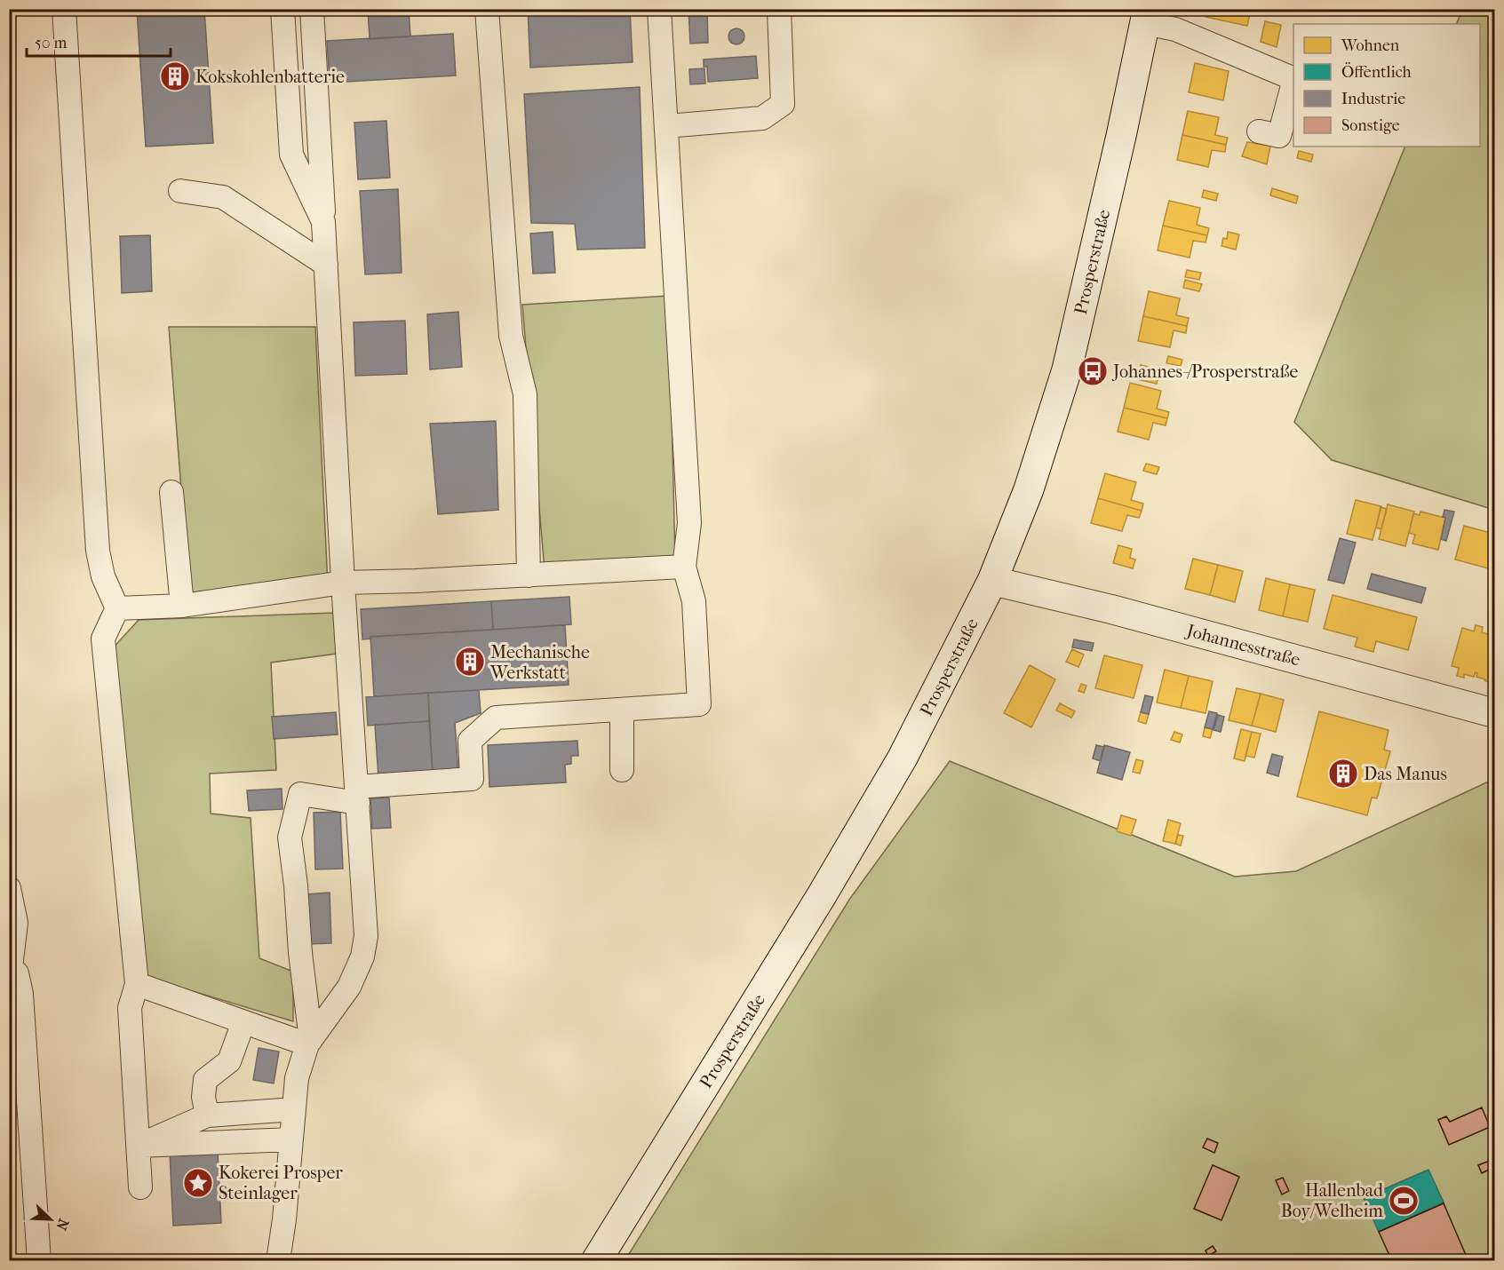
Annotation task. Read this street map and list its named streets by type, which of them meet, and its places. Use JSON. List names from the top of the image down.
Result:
{
  "streets": {
    "main road": ["Prosperstraße"],
    "street": ["Johannesstraße"]
  },
  "crossings": [
    ["Prosperstraße", "Johannesstraße"]
  ],
  "places": {
    "building": ["Kokskohlenbatterie", "Mechanische Werkstatt", "Das Manus"],
    "bus stop": ["Johannes-/Prosperstraße"],
    "place": ["Kokerei Prosper Steinlager"],
    "sports": ["Hallenbad Boy/Welheim"]
  },
  "legend": [
    "Wohnen",
    "Öffentlich",
    "Industrie",
    "Sonstige"
  ],
  "scale_bar": "50 m",
  "north": "bottom right"
}
